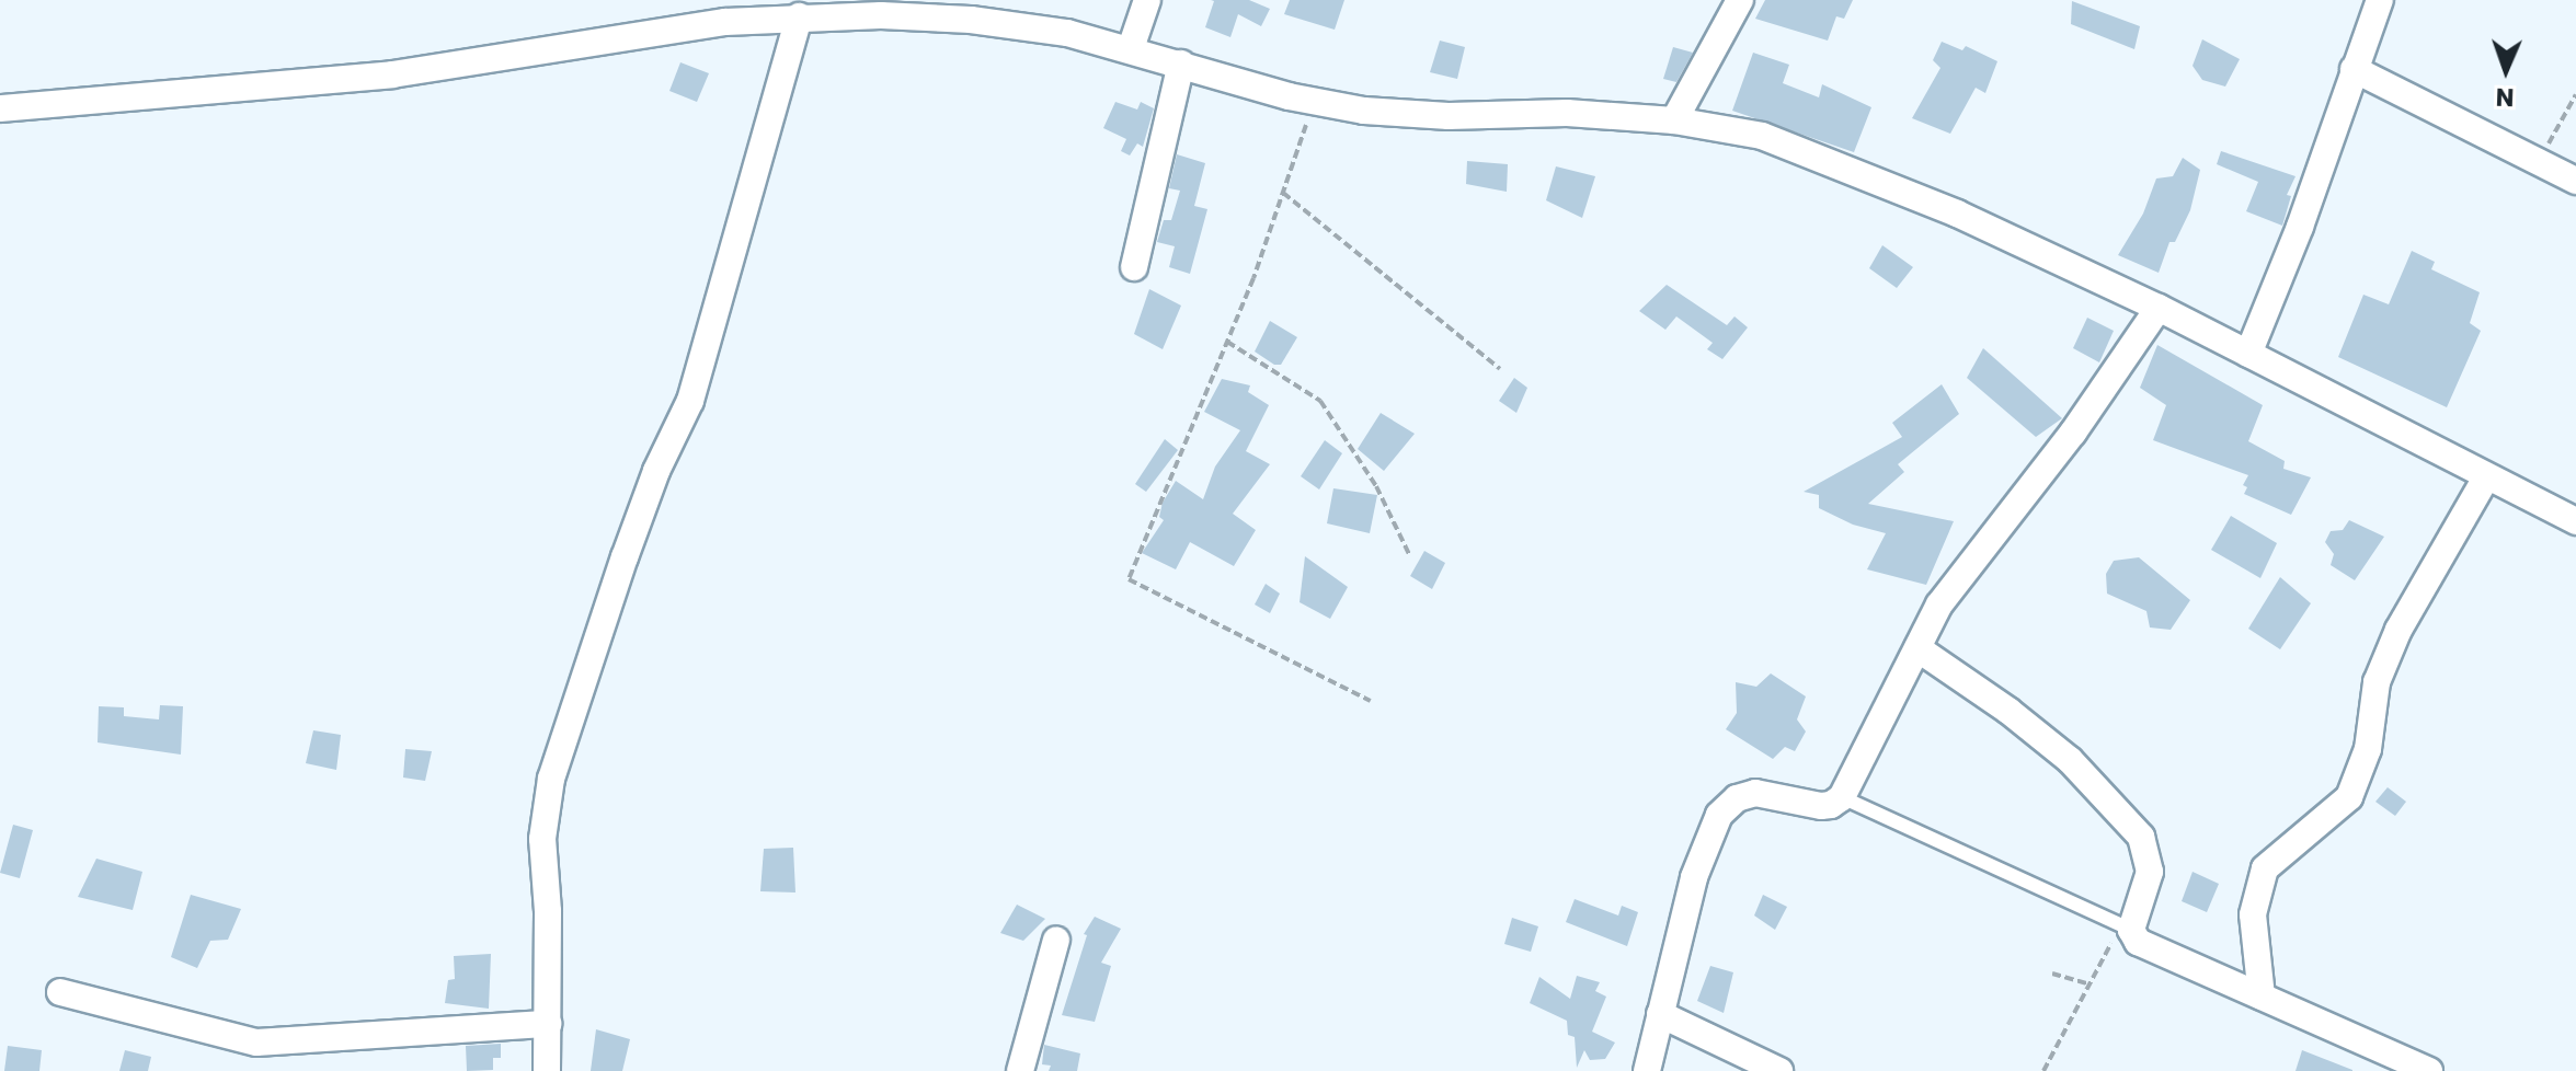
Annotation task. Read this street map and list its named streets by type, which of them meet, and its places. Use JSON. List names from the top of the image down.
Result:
{
  "north": "bottom"
}
